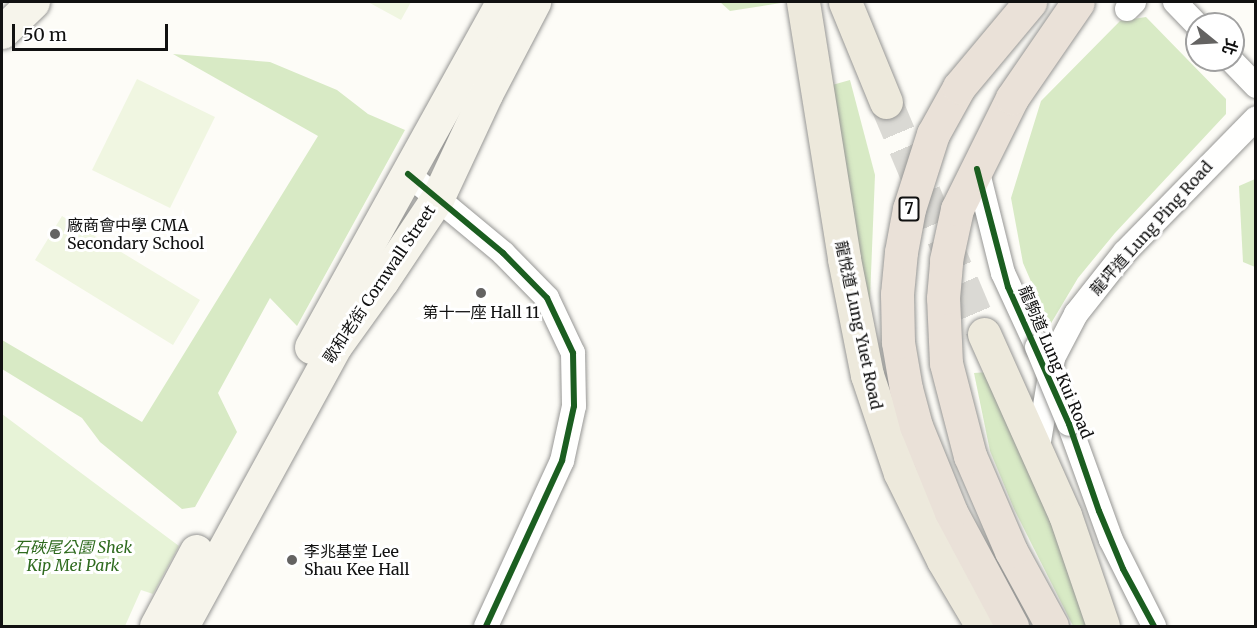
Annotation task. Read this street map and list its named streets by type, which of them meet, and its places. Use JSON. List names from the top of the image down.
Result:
{
  "streets": {
    "highway": ["7"],
    "main road": ["歌和老街 Cornwall Street", "龍悅道 Lung Yuet Road"],
    "street": ["龍坪道 Lung Ping Road", "龍駒道 Lung Kui Road"]
  },
  "parks": ["石硤尾公園 Shek Kip Mei Park"],
  "places": ["廠商會中學 CMA Secondary School", "第十一座 Hall 11", "李兆基堂 Lee Shau Kee Hall"],
  "scale_bar": "50 m",
  "north": "right"
}
